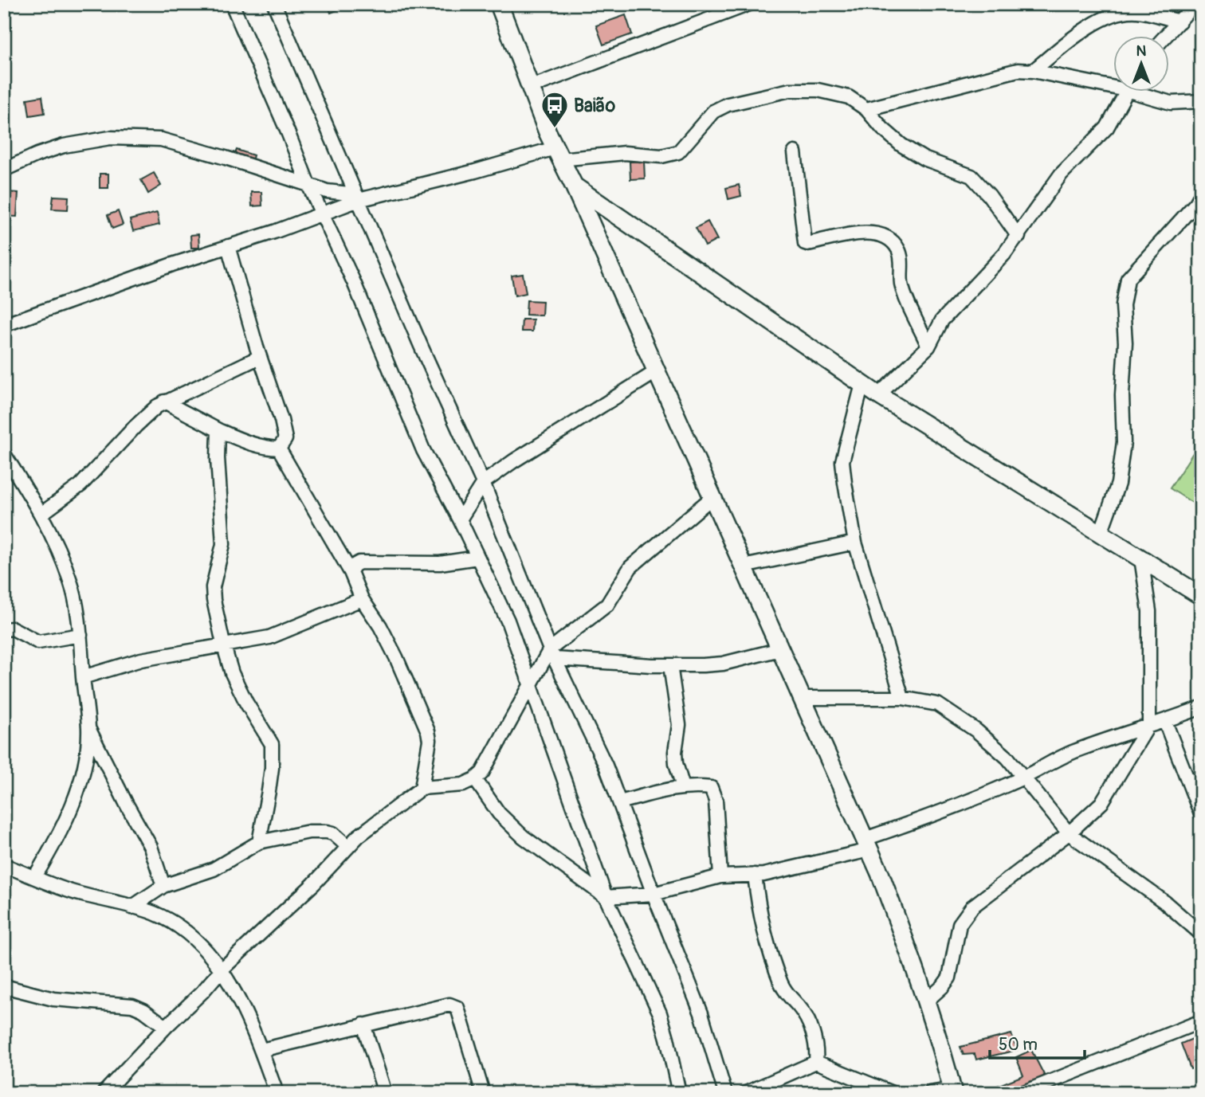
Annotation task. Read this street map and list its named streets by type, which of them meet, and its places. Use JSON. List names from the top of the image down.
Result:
{
  "places": {
    "bus stop": ["Baião"]
  },
  "scale_bar": "50 m",
  "north": "top"
}
